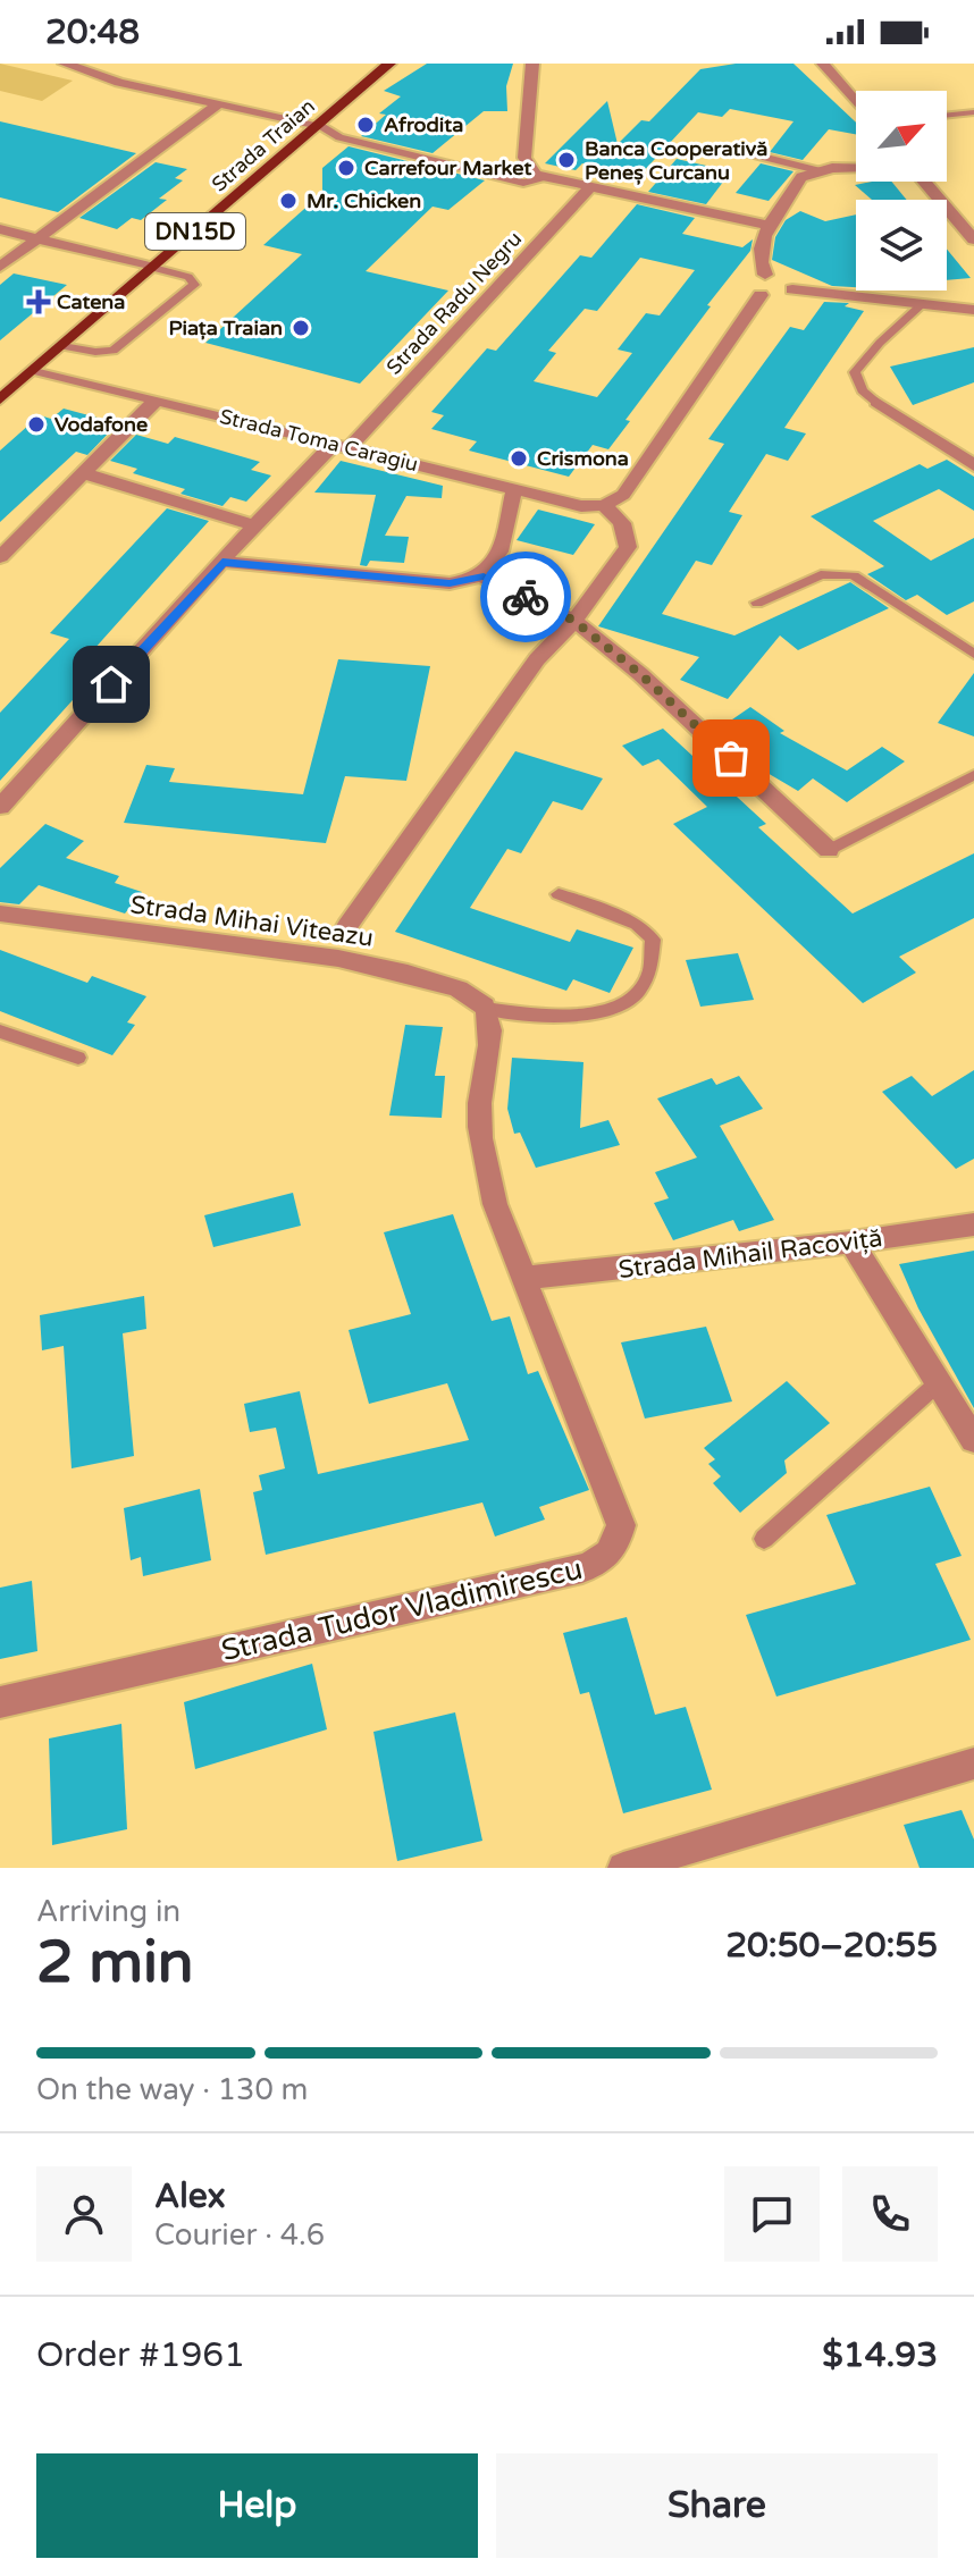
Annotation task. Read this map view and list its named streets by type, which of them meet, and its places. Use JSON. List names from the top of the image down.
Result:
{
  "streets": {
    "main road": ["Strada Traian", "DN15D"],
    "street": [
      "Strada Radu Negru",
      "Strada Toma Caragiu",
      "Strada Mihai Viteazu",
      "Strada Mihail Racoviță",
      "Strada Tudor Vladimirescu"
    ]
  },
  "crossings": [
    ["Strada Traian", "Strada Toma Caragiu"],
    ["Strada Radu Negru", "Strada Toma Caragiu"],
    ["Strada Mihai Viteazu", "Strada Tudor Vladimirescu"],
    ["Strada Mihail Racoviță", "Strada Tudor Vladimirescu"]
  ],
  "places": {
    "other": [
      "Afrodita",
      "Banca Cooperativă Peneș Curcanu",
      "Carrefour Market",
      "Mr. Chicken",
      "Piața Traian",
      "Vodafone",
      "Crismona"
    ],
    "health": ["Catena"]
  },
  "north": "top right",
  "page": {
    "status": "20:48",
    "heading": ["2 min", "Arriving in", "20:50–20:55"],
    "panel": [
      "Alex",
      "Courier · 4.6",
      "Order #1961",
      "$14.93"
    ],
    "bar": "On the way · 130 m",
    "buttons": ["Help", "Share"]
  }
}
